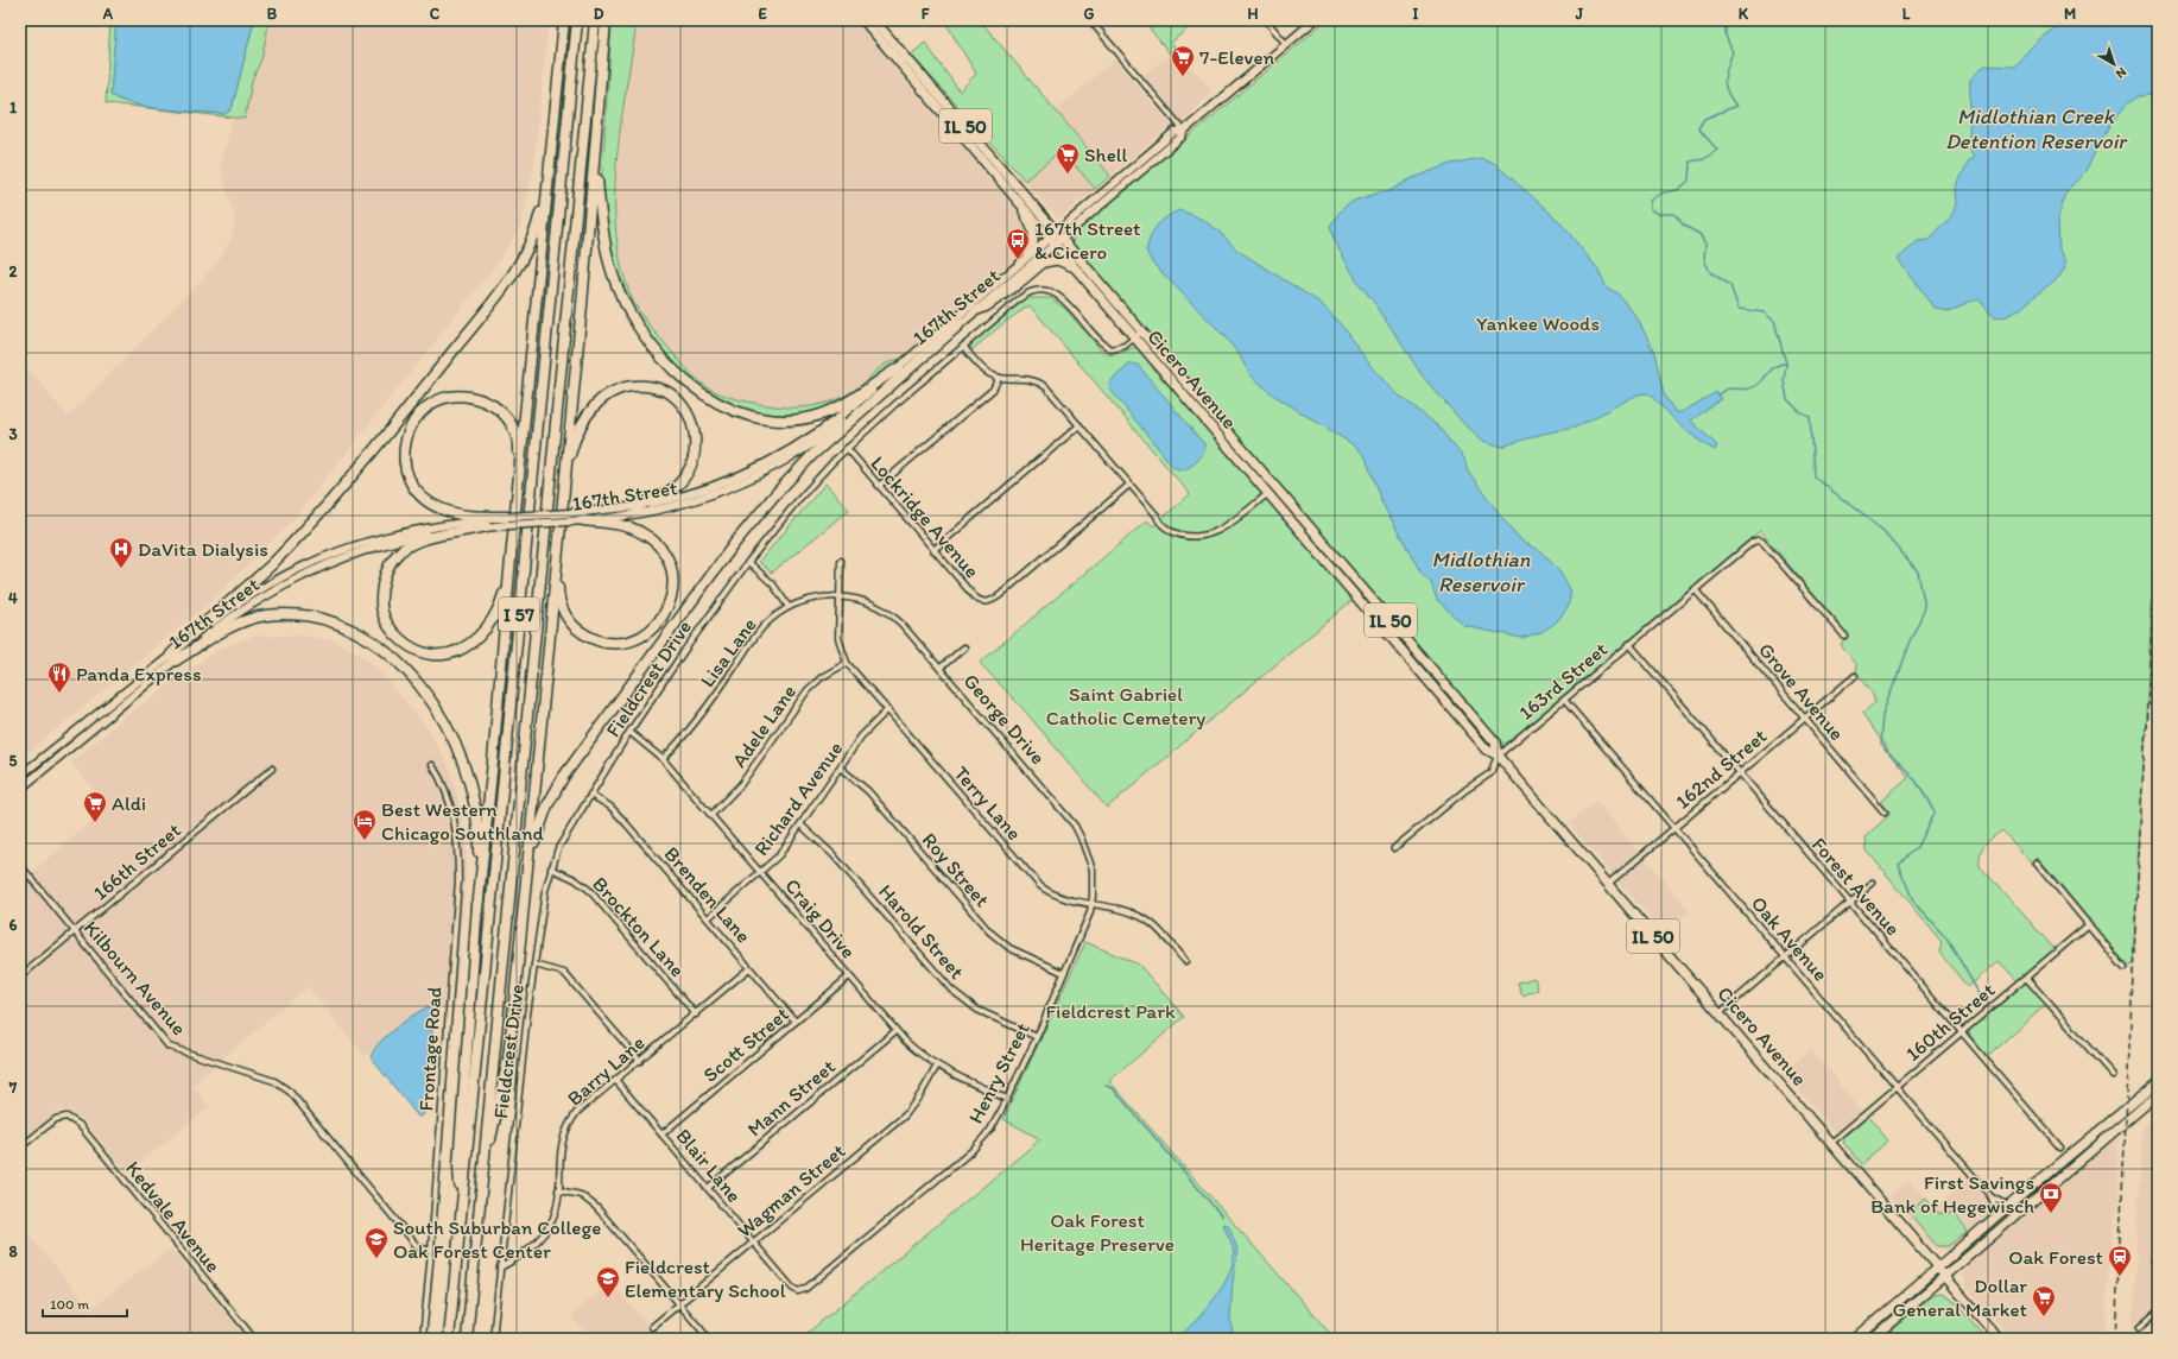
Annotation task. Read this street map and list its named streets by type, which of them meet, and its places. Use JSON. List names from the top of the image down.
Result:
{
  "streets": {
    "highway": ["I 57"],
    "main road": ["IL 50", "167th Street", "Cicero Avenue"],
    "street": [
      "Lockridge Avenue",
      "Lisa Lane",
      "Fieldcrest Drive",
      "163rd Street",
      "Grove Avenue",
      "George Drive",
      "Adele Lane",
      "162nd Street",
      "Richard Avenue",
      "Terry Lane",
      "166th Street",
      "Roy Street",
      "Forest Avenue",
      "Brenden Lane",
      "Craig Drive",
      "Brockton Lane",
      "Harold Street",
      "Oak Avenue",
      "Kilbourn Avenue",
      "160th Street",
      "Scott Street",
      "Frontage Road",
      "Barry Lane",
      "Henry Street",
      "Mann Street",
      "Blair Lane",
      "Wagman Street",
      "Kedvale Avenue"
    ]
  },
  "crossings": [
    ["167th Street", "Cicero Avenue"],
    ["Cicero Avenue", "Fieldcrest Drive"],
    ["Cicero Avenue", "163rd Street"],
    ["Cicero Avenue", "162nd Street"],
    ["Cicero Avenue", "160th Street"],
    ["Lockridge Avenue", "Fieldcrest Drive"],
    ["Lisa Lane", "George Drive"],
    ["Lisa Lane", "Terry Lane"],
    ["Lisa Lane", "Craig Drive"],
    ["Fieldcrest Drive", "Brenden Lane"],
    ["Fieldcrest Drive", "Craig Drive"],
    ["Fieldcrest Drive", "Brockton Lane"],
    ["Fieldcrest Drive", "Barry Lane"],
    ["163rd Street", "Grove Avenue"],
    ["163rd Street", "Forest Avenue"],
    ["163rd Street", "Oak Avenue"],
    ["Grove Avenue", "162nd Street"],
    ["George Drive", "Terry Lane"],
    ["George Drive", "Henry Street"],
    ["Adele Lane", "Terry Lane"],
    ["Adele Lane", "Craig Drive"],
    ["162nd Street", "Forest Avenue"],
    ["162nd Street", "Oak Avenue"],
    ["Richard Avenue", "Terry Lane"],
    ["Richard Avenue", "Roy Street"],
    ["Richard Avenue", "Brenden Lane"],
    ["Richard Avenue", "Craig Drive"],
    ["Richard Avenue", "Harold Street"],
    ["Terry Lane", "Henry Street"],
    ["166th Street", "Kilbourn Avenue"],
    ["Roy Street", "Henry Street"],
    ["Forest Avenue", "160th Street"],
    ["Brenden Lane", "Scott Street"],
    ["Brenden Lane", "Barry Lane"],
    ["Craig Drive", "Scott Street"],
    ["Craig Drive", "Henry Street"],
    ["Craig Drive", "Mann Street"],
    ["Craig Drive", "Wagman Street"],
    ["Brockton Lane", "Barry Lane"],
    ["Harold Street", "Henry Street"],
    ["Oak Avenue", "160th Street"],
    ["Kilbourn Avenue", "Frontage Road"],
    ["Scott Street", "Blair Lane"],
    ["Barry Lane", "Blair Lane"],
    ["Henry Street", "Blair Lane"],
    ["Mann Street", "Blair Lane"],
    ["Blair Lane", "Wagman Street"]
  ],
  "water": ["Midlothian Creek Detention Reservoir", "Midlothian Reservoir"],
  "parks": [
    "Yankee Woods",
    "Saint Gabriel Catholic Cemetery",
    "Fieldcrest Park",
    "Oak Forest Heritage Preserve"
  ],
  "places": {
    "supermarket": [
      "7-Eleven",
      "Shell",
      "Aldi",
      "Dollar General Market"
    ],
    "bus stop": ["167th Street & Cicero"],
    "hospital": ["DaVita Dialysis"],
    "restaurant": ["Panda Express"],
    "hotel": ["Best Western Chicago Southland"],
    "bank": ["First Savings Bank of Hegewisch"],
    "school or university": ["South Suburban College Oak Forest Center", "Fieldcrest Elementary School"],
    "station": ["Oak Forest"]
  },
  "scale_bar": "100 m",
  "north": "bottom right",
  "grid": {
    "columns": [
      "A",
      "B",
      "C",
      "D",
      "E",
      "F",
      "G",
      "H",
      "I",
      "J",
      "K",
      "L",
      "M"
    ],
    "rows": [
      "1",
      "2",
      "3",
      "4",
      "5",
      "6",
      "7",
      "8"
    ]
  }
}
